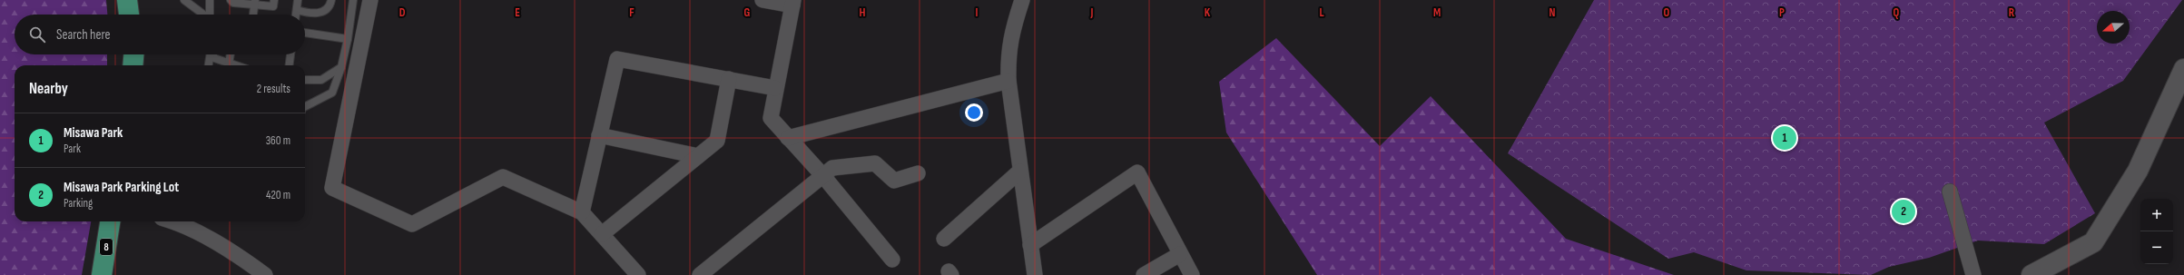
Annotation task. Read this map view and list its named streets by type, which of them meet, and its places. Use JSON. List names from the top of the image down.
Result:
{
  "streets": {
    "main road": ["8"]
  },
  "north": "left",
  "page": {
    "search": "Search here",
    "heading": ["Nearby", "2 results"],
    "list": [
      {
        "mark": "1",
        "name": "Misawa Park",
        "note": "Park",
        "value": "360 m"
      },
      {
        "mark": "2",
        "name": "Misawa Park Parking Lot",
        "note": "Parking",
        "value": "420 m"
      }
    ],
    "pins": ["1", "2"],
    "map_buttons": ["+", "−"]
  },
  "grid": {
    "columns": [
      "D",
      "E",
      "F",
      "G",
      "H",
      "I",
      "J",
      "K",
      "L",
      "M",
      "N",
      "O",
      "P",
      "Q",
      "R"
    ]
  }
}
